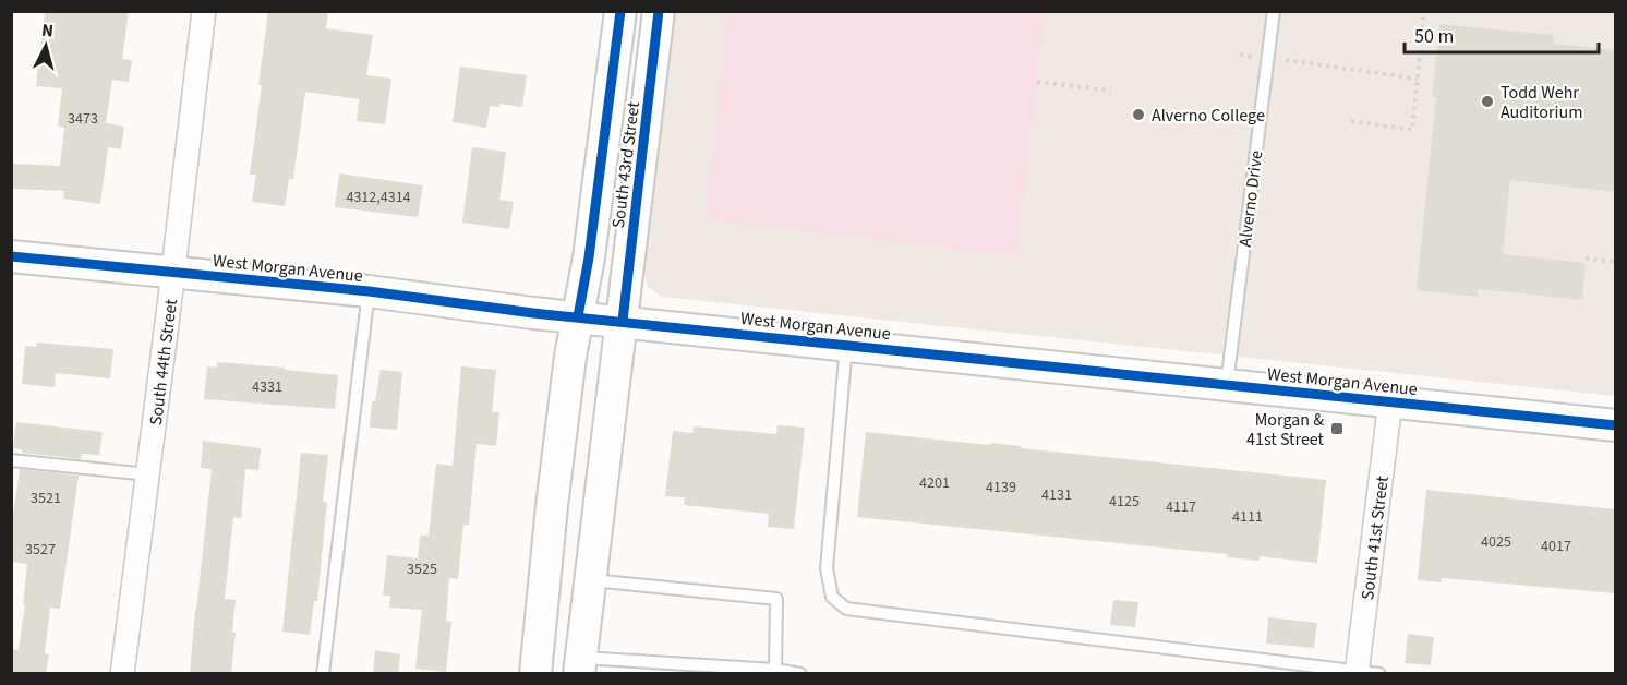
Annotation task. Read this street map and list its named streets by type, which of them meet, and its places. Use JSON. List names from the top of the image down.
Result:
{
  "streets": {
    "street": [
      "South 43rd Street",
      "West Morgan Avenue",
      "South 44th Street",
      "South 41st Street"
    ],
    "lane": ["Alverno Drive"]
  },
  "crossings": [
    ["South 43rd Street", "West Morgan Avenue"],
    ["Alverno Drive", "West Morgan Avenue"],
    ["West Morgan Avenue", "South 44th Street"],
    ["West Morgan Avenue", "South 41st Street"]
  ],
  "places": {
    "other": ["Todd Wehr Auditorium", "Alverno College"],
    "transit": ["Morgan & 41st Street"]
  },
  "house_numbers": [
    "3473",
    "4312,4314",
    "4331",
    "4201",
    "4139",
    "4131",
    "3521",
    "4125",
    "4117",
    "4111",
    "4025",
    "4017",
    "3527",
    "3525"
  ],
  "scale_bar": "50 m",
  "north": "top"
}
